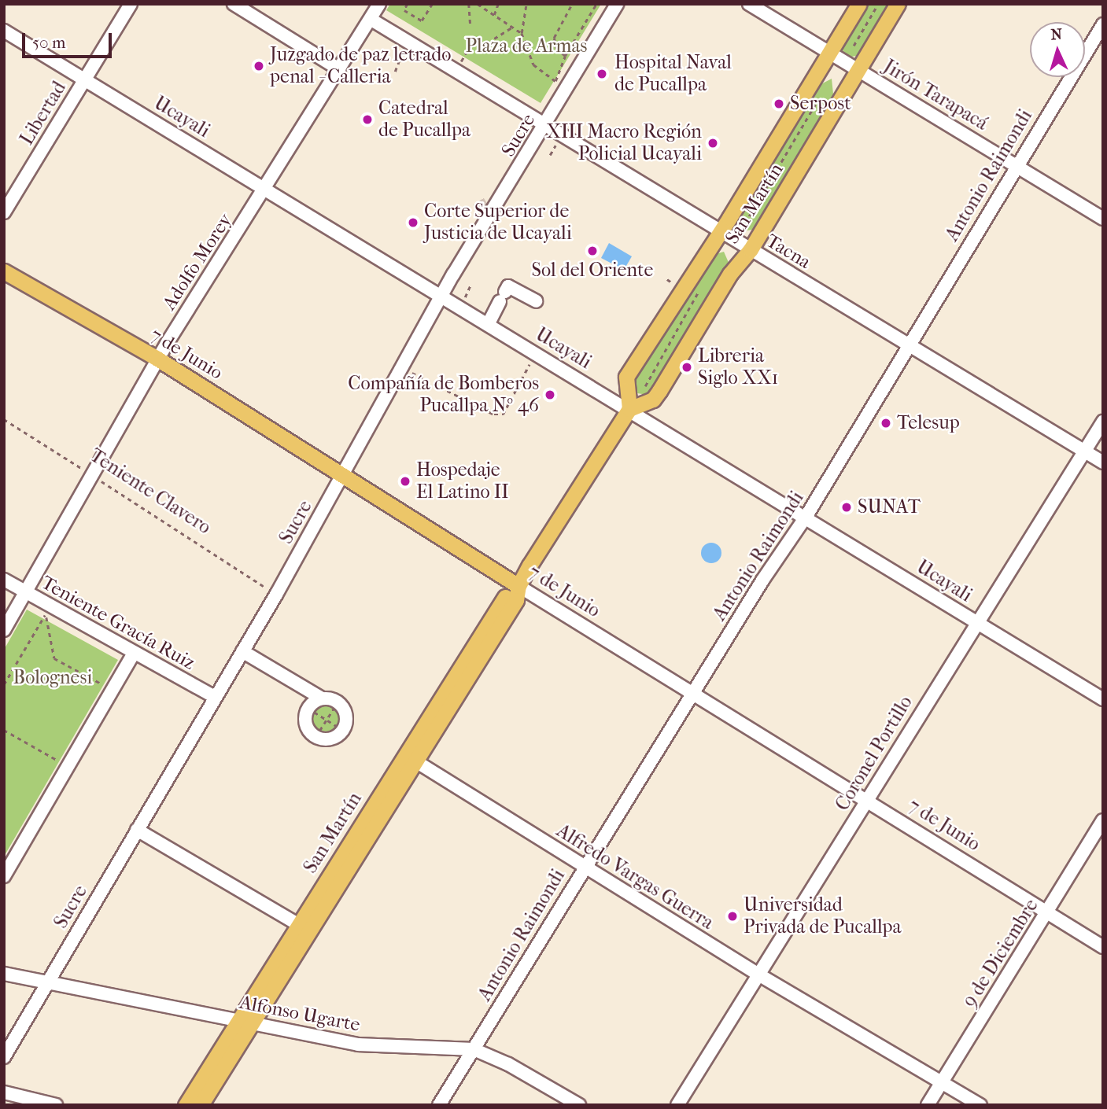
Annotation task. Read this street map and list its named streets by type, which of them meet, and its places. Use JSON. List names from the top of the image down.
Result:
{
  "streets": {
    "main road": ["San Martín", "7 de Junio"],
    "street": [
      "Jirón Tarapacá",
      "Libertad",
      "Ucayali",
      "Sucre",
      "Antonio Raimondi",
      "Tacna",
      "Adolfo Morey",
      "Teniente Gracía Ruiz",
      "Coronel Portillo",
      "Alfredo Vargas Guerra",
      "9 de Diciembre",
      "Alfonso Ugarte"
    ],
    "path": ["Teniente Clavero"]
  },
  "crossings": [
    ["Jirón Tarapacá", "Antonio Raimondi"],
    ["Jirón Tarapacá", "San Martín"],
    ["Libertad", "Ucayali"],
    ["Ucayali", "Sucre"],
    ["Ucayali", "Antonio Raimondi"],
    ["Ucayali", "San Martín"],
    ["Ucayali", "Adolfo Morey"],
    ["Ucayali", "Coronel Portillo"],
    ["Sucre", "Tacna"],
    ["Sucre", "7 de Junio"],
    ["Sucre", "Teniente Clavero"],
    ["Sucre", "Teniente Gracía Ruiz"],
    ["Sucre", "Alfonso Ugarte"],
    ["Antonio Raimondi", "Tacna"],
    ["Antonio Raimondi", "7 de Junio"],
    ["Antonio Raimondi", "Alfredo Vargas Guerra"],
    ["Antonio Raimondi", "Alfonso Ugarte"],
    ["San Martín", "Tacna"],
    ["San Martín", "7 de Junio"],
    ["San Martín", "Alfredo Vargas Guerra"],
    ["San Martín", "Alfonso Ugarte"],
    ["Tacna", "Adolfo Morey"],
    ["Tacna", "Coronel Portillo"],
    ["Adolfo Morey", "7 de Junio"],
    ["Adolfo Morey", "Teniente Clavero"],
    ["Adolfo Morey", "Teniente Gracía Ruiz"],
    ["7 de Junio", "Coronel Portillo"],
    ["7 de Junio", "9 de Diciembre"],
    ["Coronel Portillo", "Alfredo Vargas Guerra"],
    ["Alfredo Vargas Guerra", "9 de Diciembre"]
  ],
  "parks": ["Plaza de Armas", "Bolognesi"],
  "places": [
    "Juzgado de paz letrado penal - Calleria",
    "Hospital Naval de Pucallpa",
    "Serpost",
    "Catedral de Pucallpa",
    "XIII Macro Región Policial Ucayali",
    "Corte Superior de Justicia de Ucayali",
    "Sol del Oriente",
    "Libreria Siglo XX1",
    "Compañía de Bomberos Pucallpa Nº 46",
    "Telesup",
    "Hospedaje El Latino II",
    "SUNAT",
    "Universidad Privada de Pucallpa"
  ],
  "scale_bar": "50 m",
  "north": "top"
}
